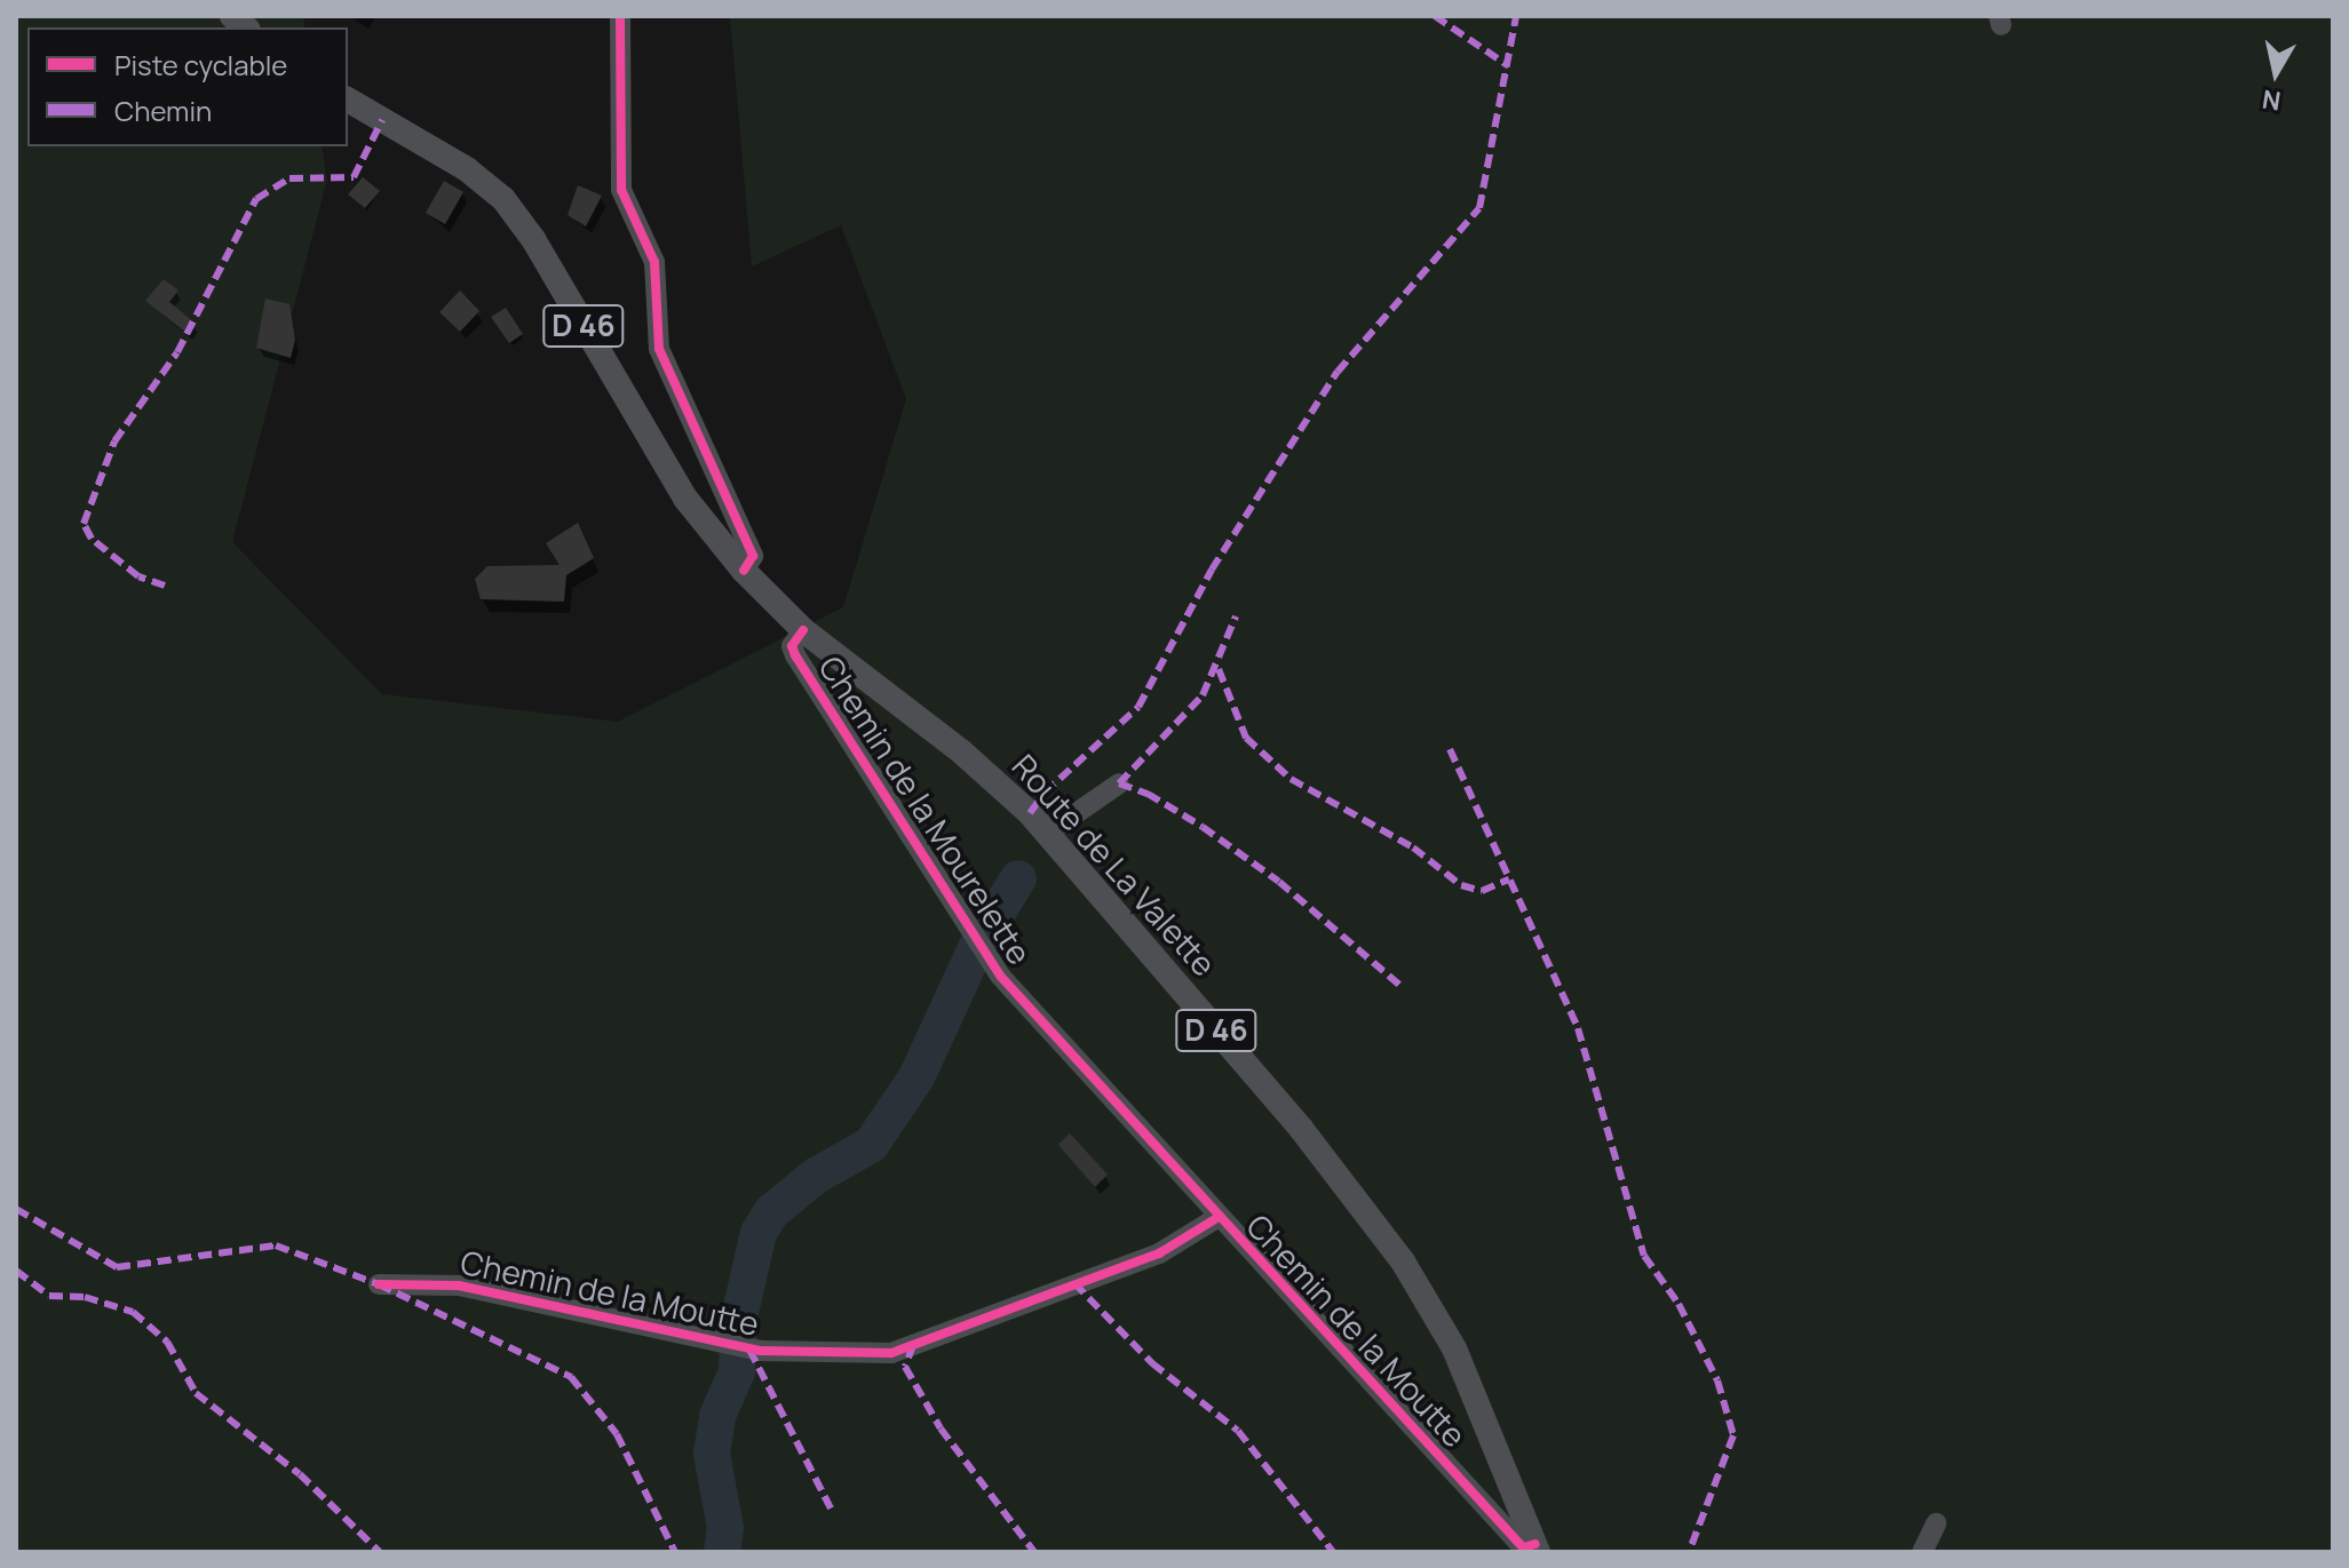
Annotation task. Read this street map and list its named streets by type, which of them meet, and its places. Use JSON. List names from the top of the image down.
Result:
{
  "streets": {
    "main road": ["D 46", "Route de La Valette"],
    "street": ["Chemin de la Mourelette", "Chemin de la Moutte"]
  },
  "crossings": [
    ["D 46", "Route de La Valette"],
    ["Chemin de la Mourelette", "Route de La Valette"],
    ["Chemin de la Mourelette", "Chemin de la Moutte"],
    ["Route de La Valette", "Chemin de la Moutte"]
  ],
  "legend": ["Piste cyclable", "Chemin"],
  "north": "bottom"
}
